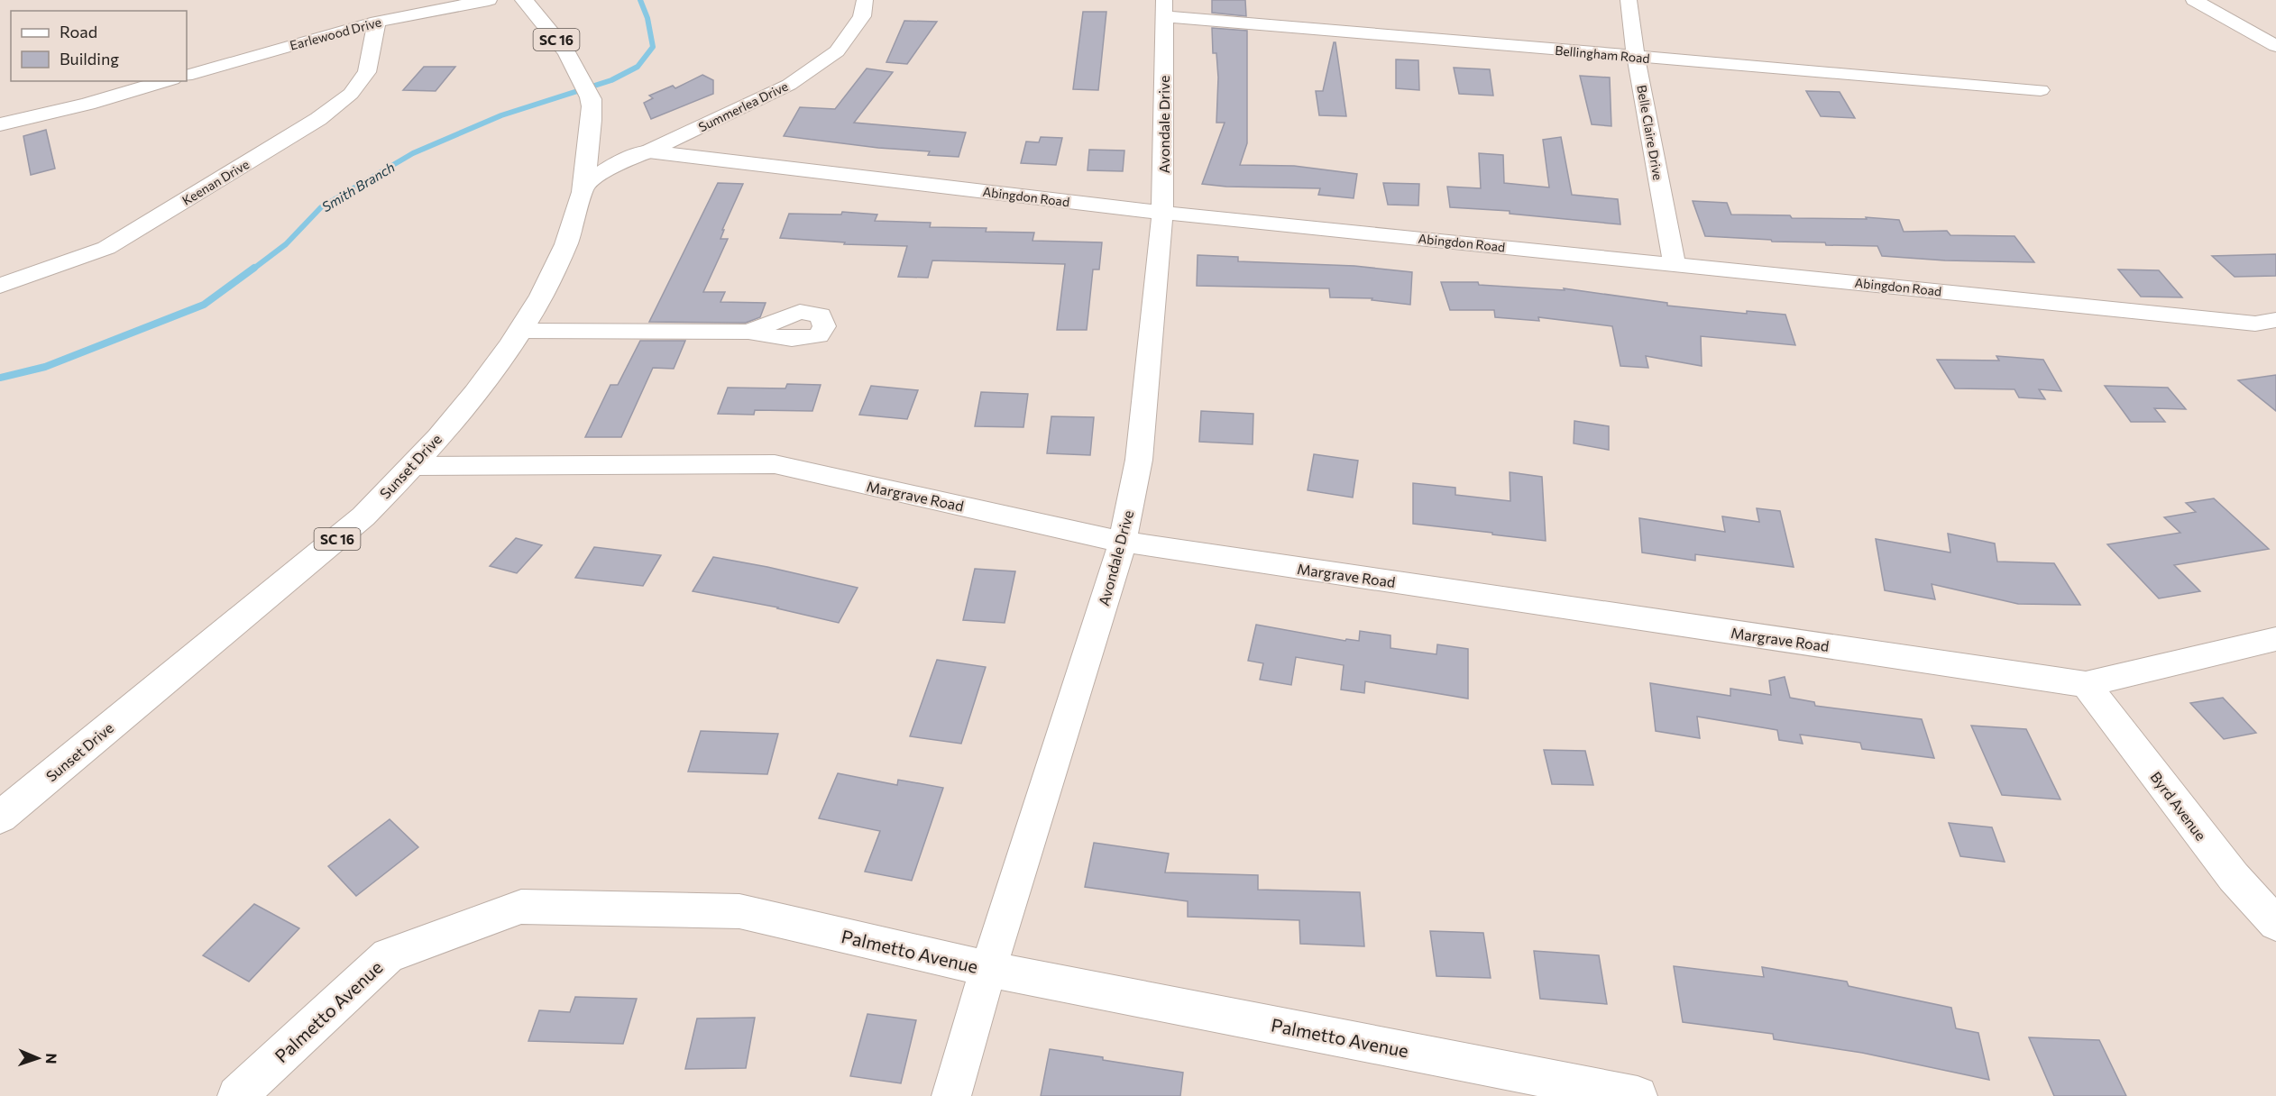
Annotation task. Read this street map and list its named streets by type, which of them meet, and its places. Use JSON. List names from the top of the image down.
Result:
{
  "streets": {
    "main road": ["SC 16", "Sunset Drive"],
    "street": [
      "Earlewood Drive",
      "Bellingham Road",
      "Summerlea Drive",
      "Avondale Drive",
      "Belle Claire Drive",
      "Keenan Drive",
      "Abingdon Road",
      "Margrave Road",
      "Byrd Avenue",
      "Palmetto Avenue"
    ]
  },
  "crossings": [
    ["Earlewood Drive", "Keenan Drive"],
    ["Bellingham Road", "Avondale Drive"],
    ["Bellingham Road", "Belle Claire Drive"],
    ["Summerlea Drive", "Abingdon Road"],
    ["Avondale Drive", "Abingdon Road"],
    ["Avondale Drive", "Margrave Road"],
    ["Avondale Drive", "Palmetto Avenue"],
    ["Belle Claire Drive", "Abingdon Road"],
    ["Sunset Drive", "Margrave Road"],
    ["Margrave Road", "Byrd Avenue"]
  ],
  "water": ["Smith Branch"],
  "legend": ["Road", "Building"],
  "north": "right"
}
